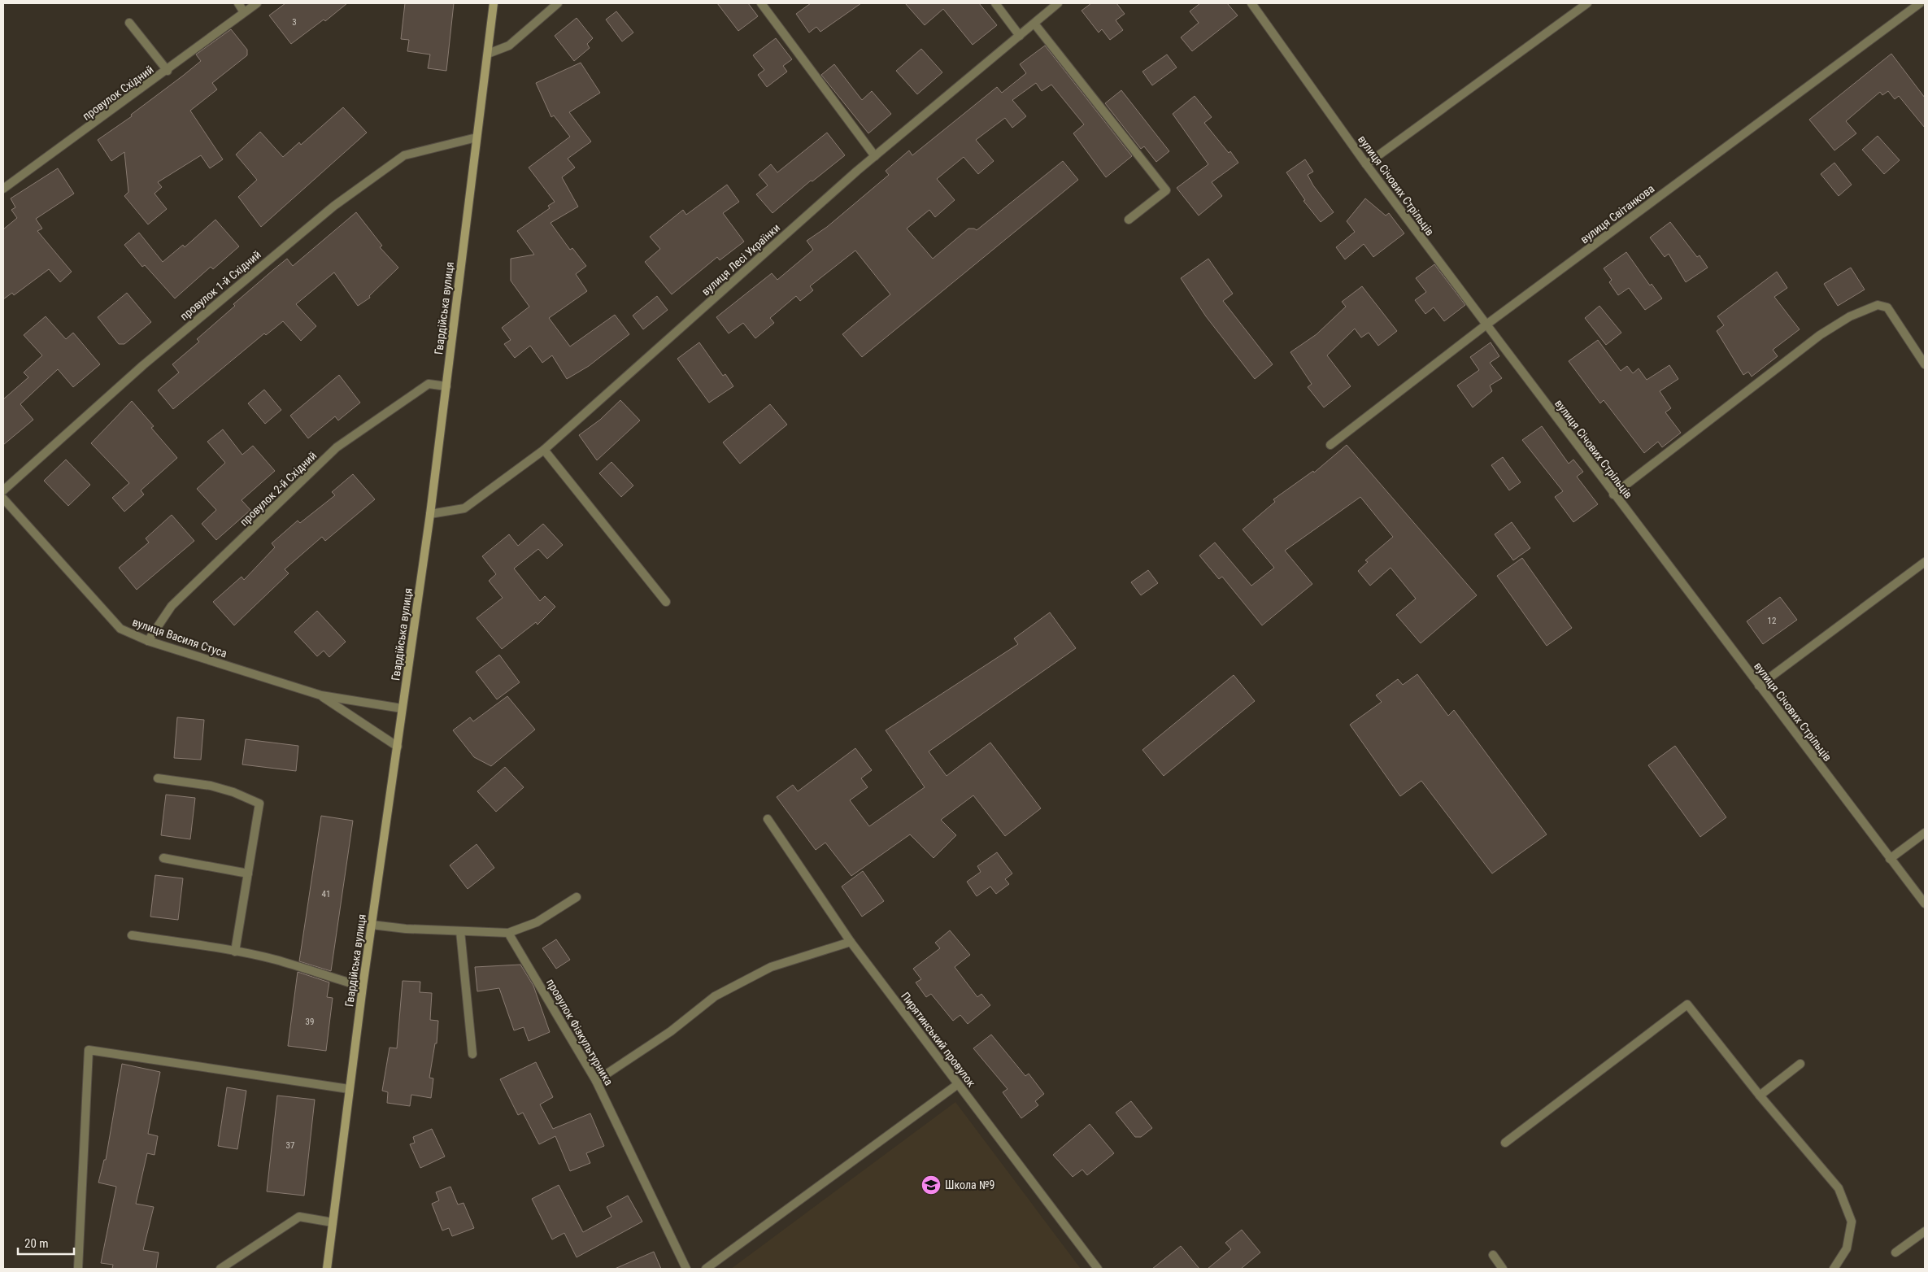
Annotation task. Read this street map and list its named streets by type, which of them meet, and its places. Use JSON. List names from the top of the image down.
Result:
{
  "streets": {
    "main road": ["Гвардійська вулиця"],
    "street": [
      "провулок Східний",
      "вулиця Січових Стрільців",
      "вулиця Світанкова",
      "вулиця Лесі Українки",
      "провулок 1-й Східний",
      "провулок 2-й Східний",
      "вулиця Василя Стуса",
      "провулок Фізкультурника",
      "Пирятинський провулок"
    ]
  },
  "crossings": [
    ["вулиця Січових Стрільців", "вулиця Світанкова"],
    ["вулиця Лесі Українки", "Гвардійська вулиця"],
    ["провулок 1-й Східний", "Гвардійська вулиця"],
    ["Гвардійська вулиця", "провулок 2-й Східний"],
    ["Гвардійська вулиця", "вулиця Василя Стуса"],
    ["провулок 2-й Східний", "вулиця Василя Стуса"]
  ],
  "places": {
    "school or university": ["Школа №9"]
  },
  "house_numbers": [
    "3",
    "12",
    "41",
    "39",
    "37"
  ],
  "scale_bar": "20 m"
}
